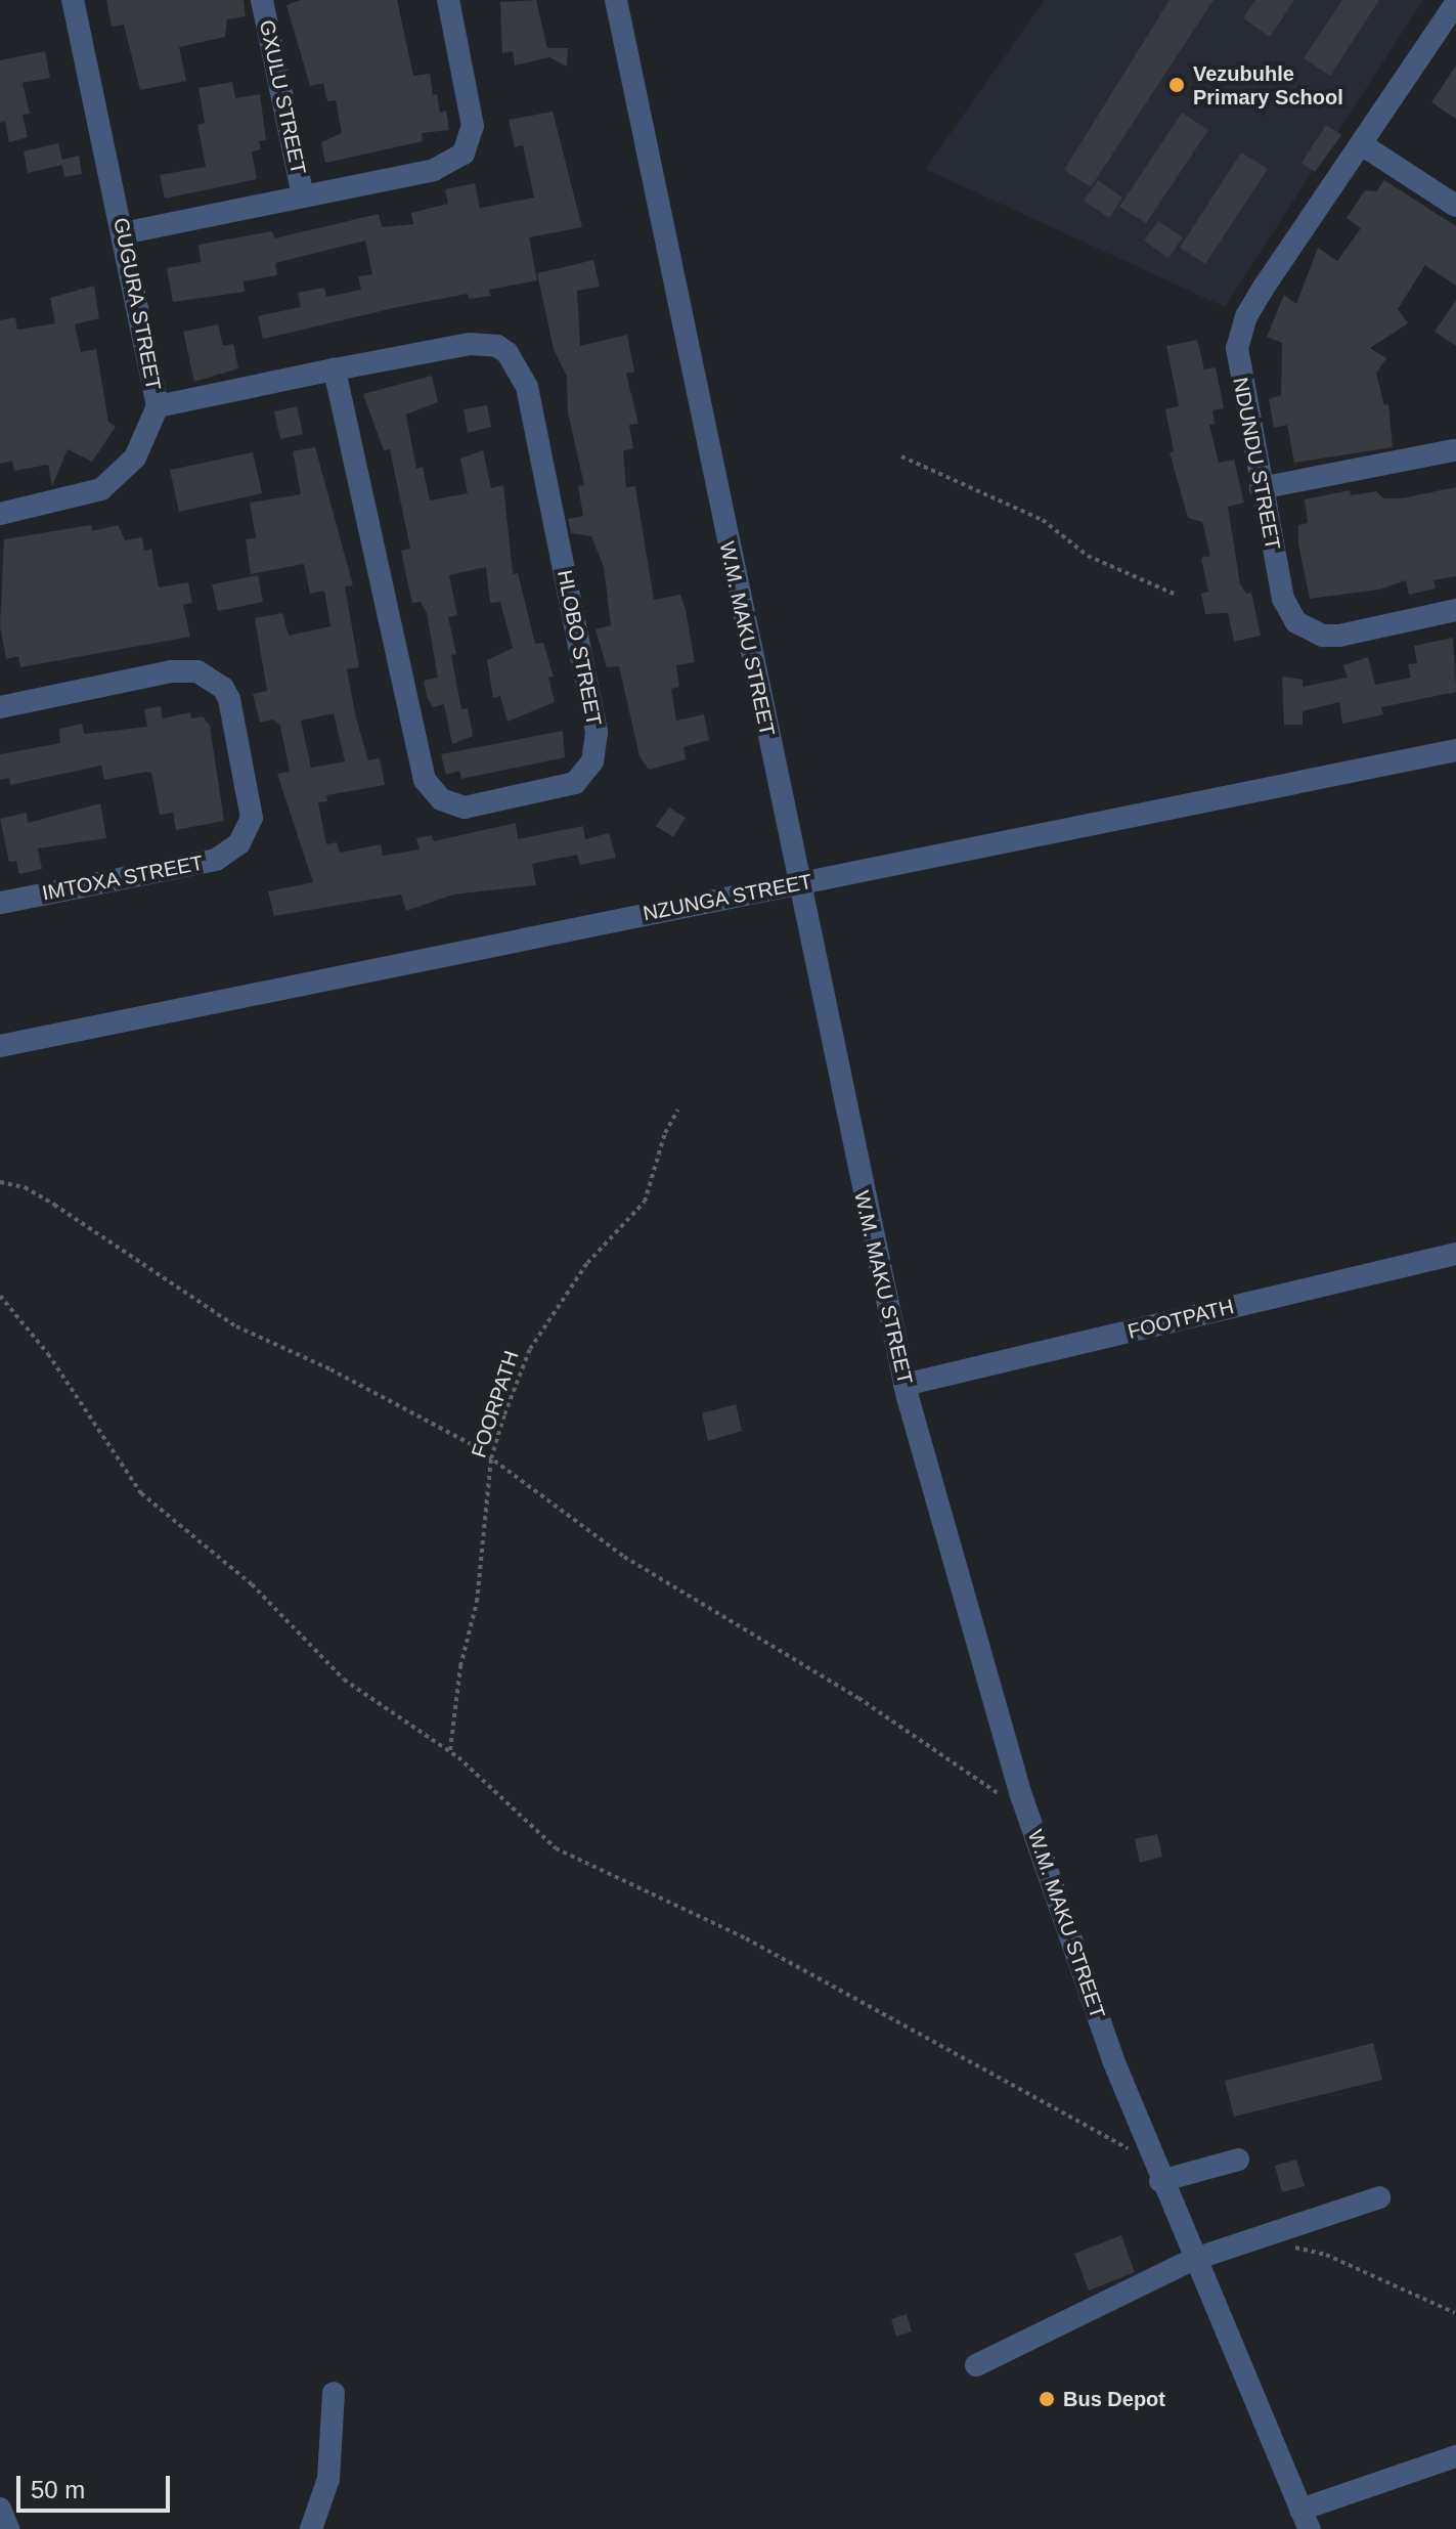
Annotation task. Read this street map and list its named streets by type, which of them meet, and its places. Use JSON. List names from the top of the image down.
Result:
{
  "streets": {
    "street": [
      "GXULU STREET",
      "GUGURA STREET",
      "NDUNDU STREET",
      "W.M. MAKU STREET",
      "HLOBO STREET",
      "IMTOXA STREET",
      "NZUNGA STREET",
      "FOOTPATH"
    ],
    "path": ["FOORPATH"]
  },
  "crossings": [
    ["GXULU STREET", "GUGURA STREET"],
    ["GUGURA STREET", "HLOBO STREET"],
    ["W.M. MAKU STREET", "NZUNGA STREET"],
    ["W.M. MAKU STREET", "FOOTPATH"]
  ],
  "places": ["Vezubuhle Primary School", "Bus Depot"],
  "scale_bar": "50 m"
}
